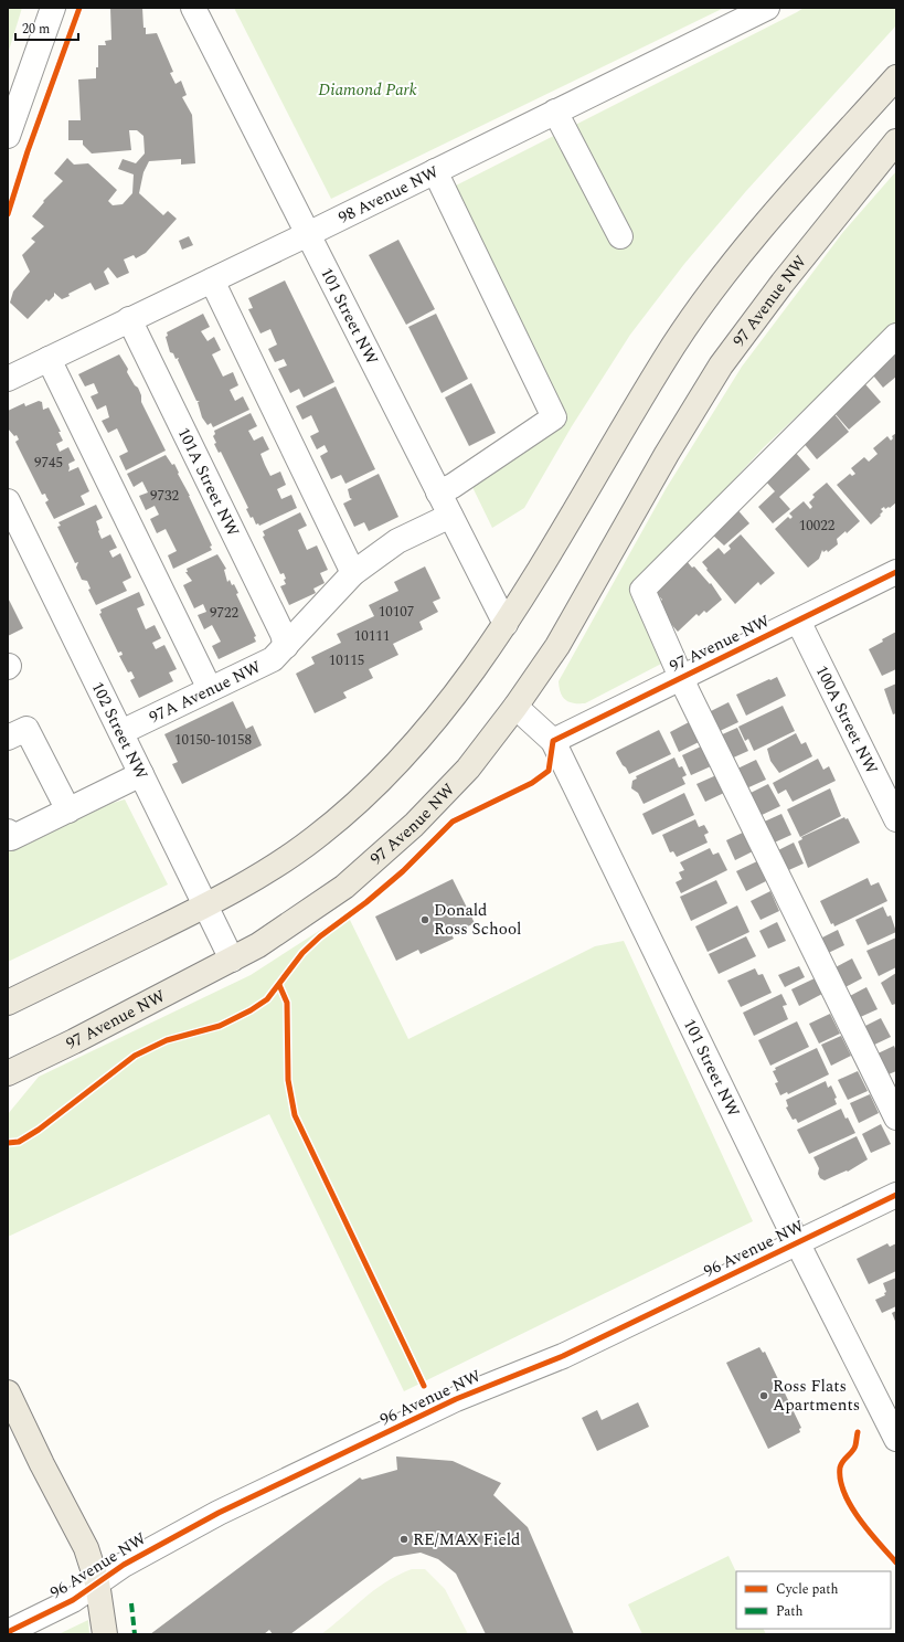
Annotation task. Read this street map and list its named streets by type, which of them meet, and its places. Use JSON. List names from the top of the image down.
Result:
{
  "streets": {
    "main road": ["97 Avenue NW"],
    "street": [
      "98 Avenue NW",
      "101 Street NW",
      "101A Street NW",
      "97A Avenue NW",
      "100A Street NW",
      "102 Street NW",
      "96 Avenue NW"
    ]
  },
  "crossings": [
    ["98 Avenue NW", "101 Street NW"],
    ["98 Avenue NW", "101A Street NW"],
    ["97 Avenue NW", "101 Street NW"],
    ["97 Avenue NW", "100A Street NW"],
    ["97 Avenue NW", "102 Street NW"],
    ["101 Street NW", "97A Avenue NW"],
    ["101 Street NW", "96 Avenue NW"],
    ["101A Street NW", "97A Avenue NW"],
    ["97A Avenue NW", "102 Street NW"]
  ],
  "parks": ["Diamond Park"],
  "places": ["Donald Ross School", "Ross Flats Apartments", "RE/MAX Field"],
  "house_numbers": [
    "9745",
    "9732",
    "10022",
    "10107",
    "9722",
    "10111",
    "10115",
    "10150-10158"
  ],
  "legend": ["Cycle path", "Path"],
  "scale_bar": "20 m"
}
